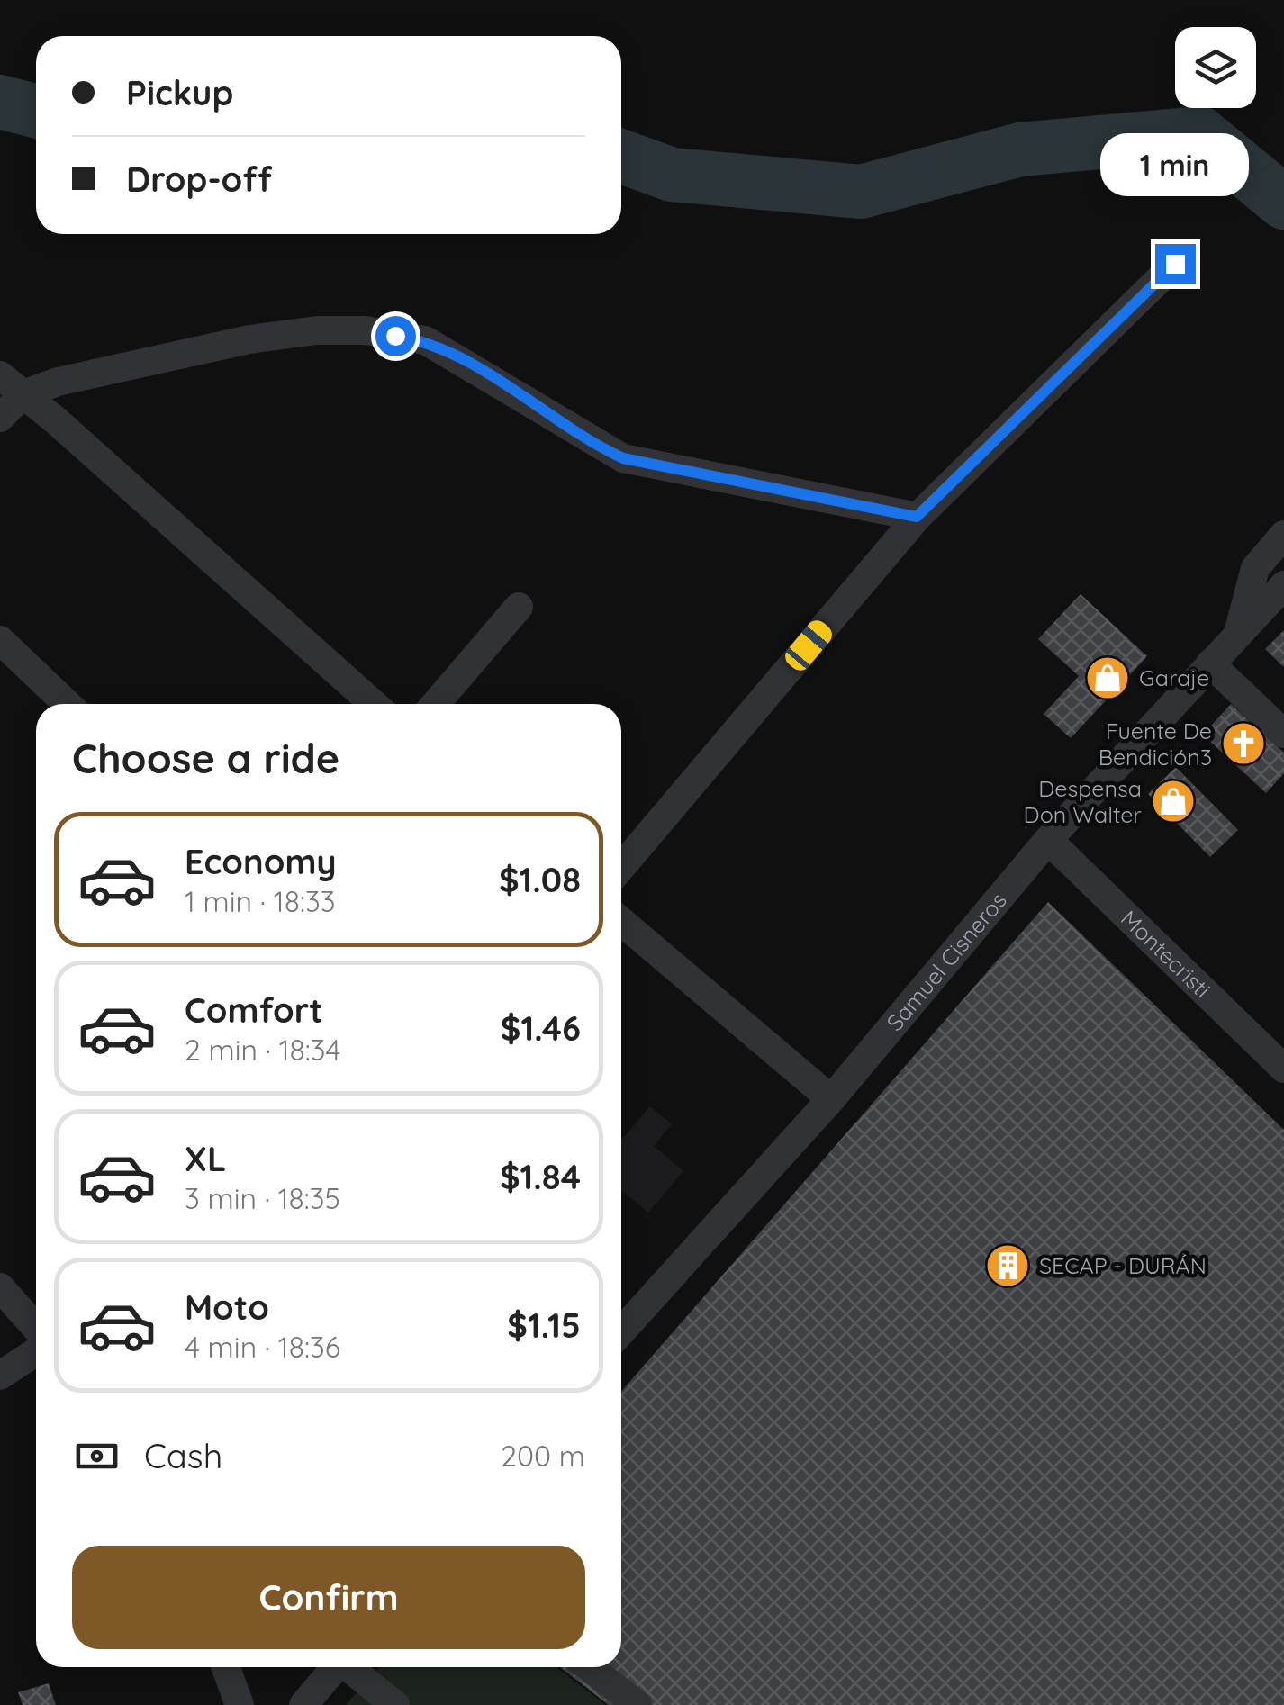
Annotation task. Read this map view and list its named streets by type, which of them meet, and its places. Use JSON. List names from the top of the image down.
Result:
{
  "streets": {
    "street": ["Montecristi", "Samuel Cisneros"]
  },
  "crossings": [
    ["Montecristi", "Samuel Cisneros"]
  ],
  "places": {
    "shop": ["Garaje", "Despensa Don Walter"],
    "church": ["Fuente De Bendición3"],
    "building": ["SECAP - DURÁN"]
  },
  "page": {
    "banner": ["Pickup", "Drop-off"],
    "bubble": "1 min",
    "heading": "Choose a ride",
    "list": [
      {
        "name": "Economy",
        "note": "1 min · 18:33",
        "value": "$1.08"
      },
      {
        "name": "Comfort",
        "note": "2 min · 18:34",
        "value": "$1.46"
      },
      {
        "name": "XL",
        "note": "3 min · 18:35",
        "value": "$1.84"
      },
      {
        "name": "Moto",
        "note": "4 min · 18:36",
        "value": "$1.15"
      }
    ],
    "pay": ["Cash", "200 m"],
    "buttons": "Confirm"
  }
}
